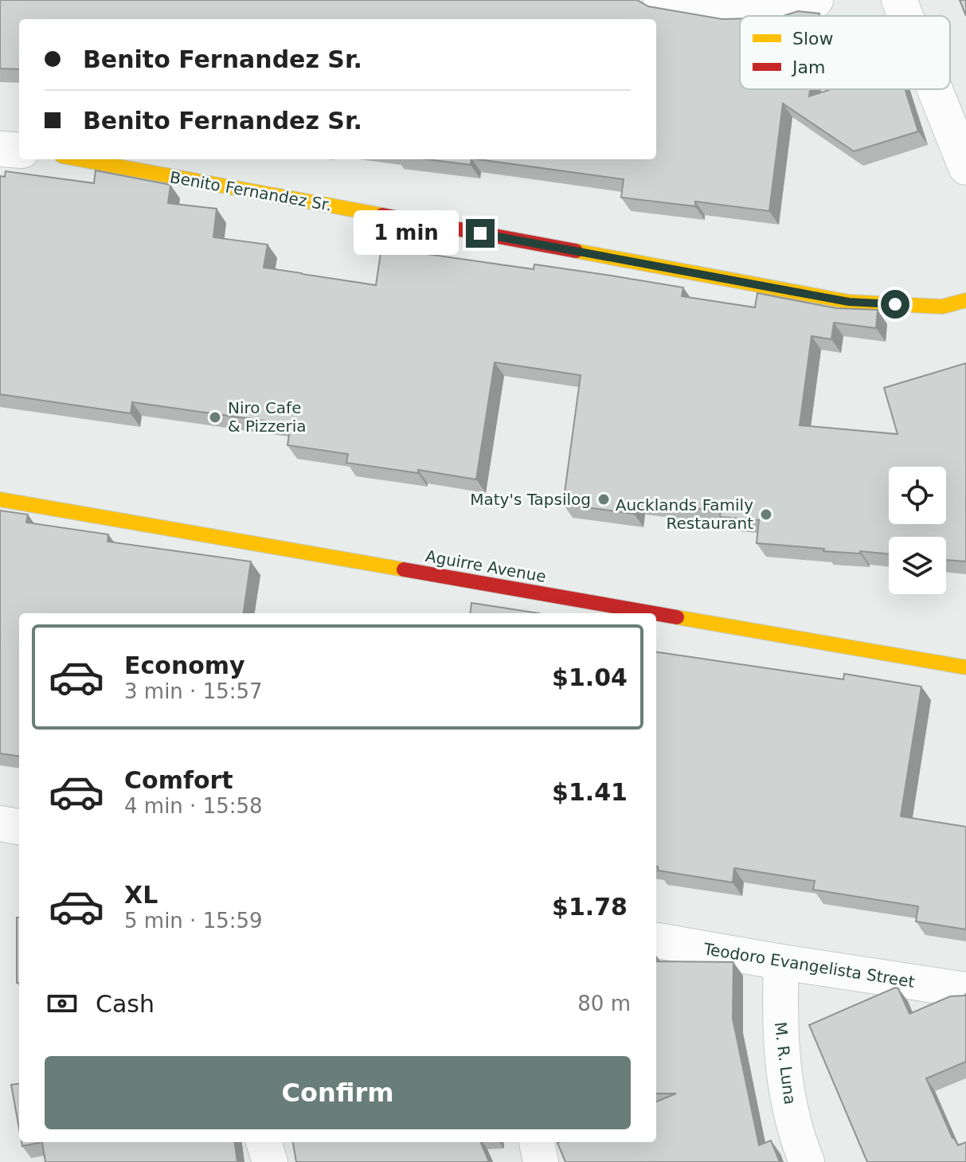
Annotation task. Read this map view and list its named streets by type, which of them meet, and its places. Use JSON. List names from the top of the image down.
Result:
{
  "streets": {
    "street": [
      "Benito Fernandez Sr.",
      "Aguirre Avenue",
      "Teodoro Evangelista Street",
      "M. R. Luna"
    ]
  },
  "crossings": [
    ["Teodoro Evangelista Street", "M. R. Luna"]
  ],
  "places": ["Niro Cafe & Pizzeria", "Maty's Tapsilog", "Aucklands Family Restaurant"],
  "legend": ["Slow", "Jam"],
  "page": {
    "banner": ["Benito Fernandez Sr.", "Benito Fernandez Sr."],
    "bubble": "1 min",
    "list": [
      {
        "name": "Economy",
        "note": "3 min · 15:57",
        "value": "$1.04"
      },
      {
        "name": "Comfort",
        "note": "4 min · 15:58",
        "value": "$1.41"
      },
      {
        "name": "XL",
        "note": "5 min · 15:59",
        "value": "$1.78"
      }
    ],
    "pay": ["Cash", "80 m"],
    "buttons": "Confirm"
  }
}
